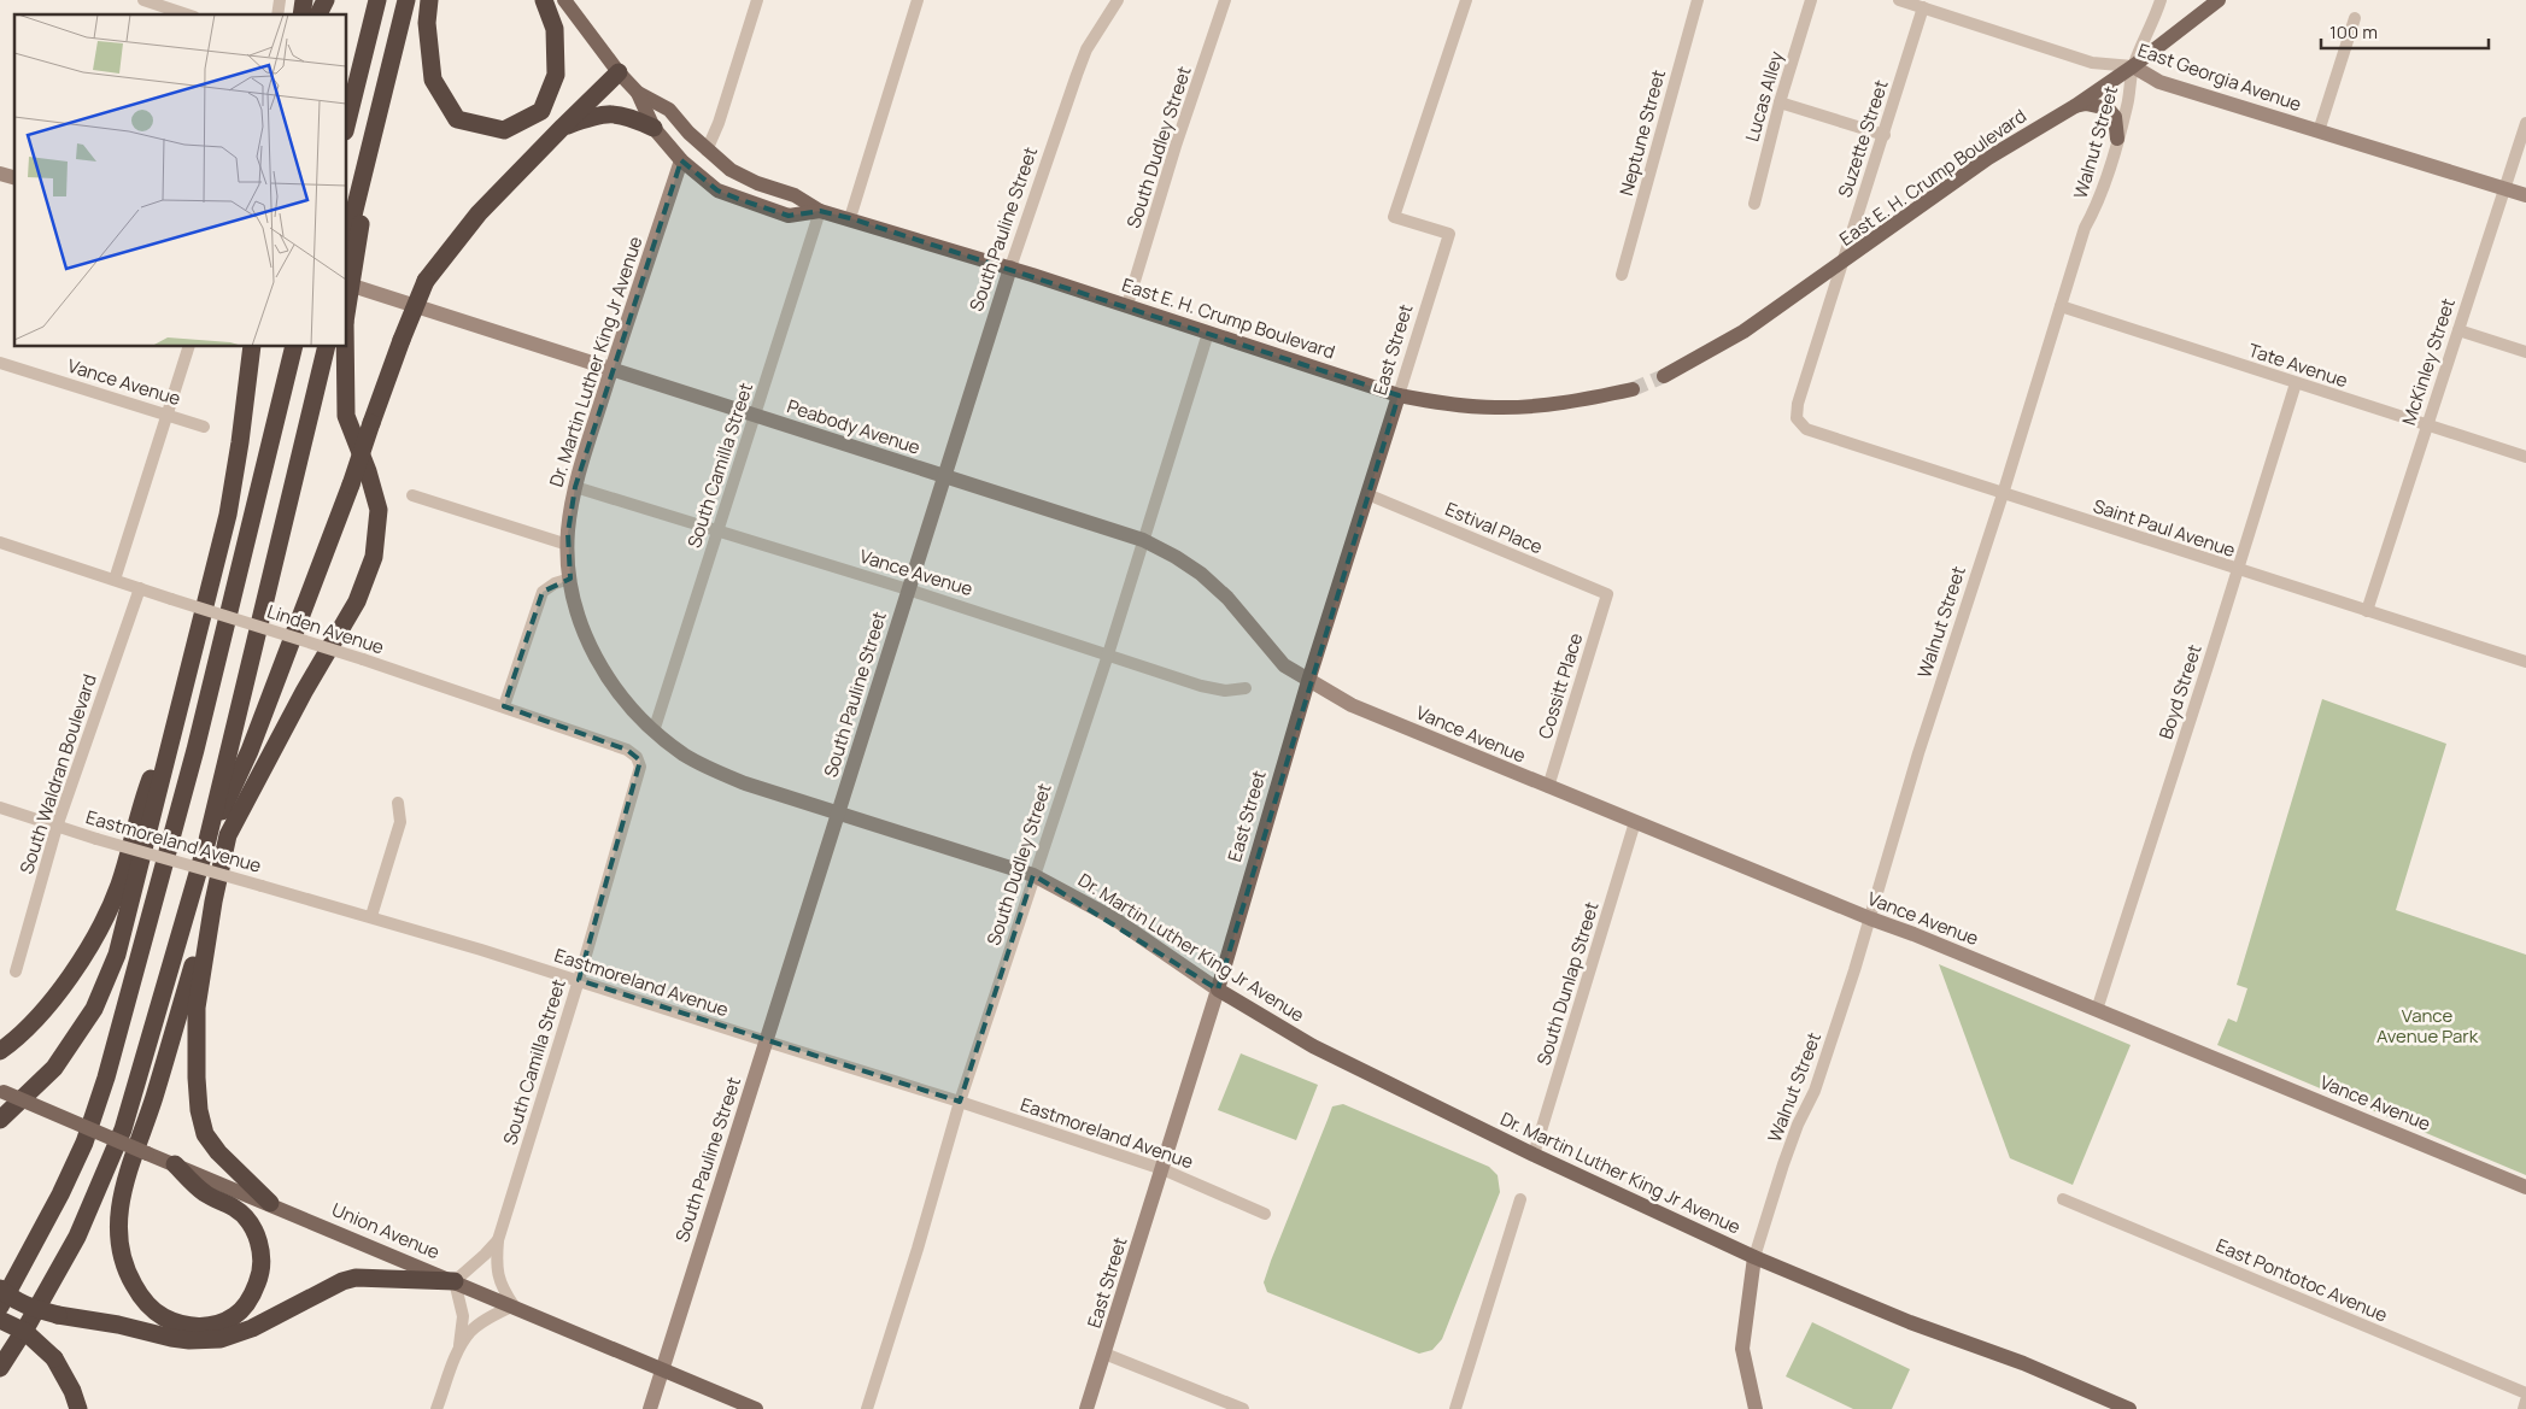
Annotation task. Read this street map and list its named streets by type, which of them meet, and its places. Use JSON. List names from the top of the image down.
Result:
{
  "streets": {
    "main road": [
      "East E. H. Crump Boulevard",
      "East Street",
      "Dr. Martin Luther King Jr Avenue",
      "Union Avenue"
    ],
    "street": [
      "East Georgia Avenue",
      "Lucas Alley",
      "Neptune Street",
      "Suzette Street",
      "Walnut Street",
      "South Dudley Street",
      "South Pauline Street",
      "McKinley Street",
      "Tate Avenue",
      "Vance Avenue",
      "Peabody Avenue",
      "South Camilla Street",
      "Estival Place",
      "Saint Paul Avenue",
      "Linden Avenue",
      "Cossitt Place",
      "Boyd Street",
      "South Waldran Boulevard",
      "Eastmoreland Avenue",
      "South Dunlap Street",
      "East Pontotoc Avenue"
    ]
  },
  "crossings": [
    ["East Georgia Avenue", "Suzette Street"],
    ["East Georgia Avenue", "Walnut Street"],
    ["East Georgia Avenue", "East E. H. Crump Boulevard"],
    ["East Georgia Avenue", "McKinley Street"],
    ["Suzette Street", "East E. H. Crump Boulevard"],
    ["Suzette Street", "Saint Paul Avenue"],
    ["Walnut Street", "East E. H. Crump Boulevard"],
    ["Walnut Street", "Dr. Martin Luther King Jr Avenue"],
    ["Walnut Street", "Tate Avenue"],
    ["Walnut Street", "Vance Avenue"],
    ["Walnut Street", "Saint Paul Avenue"],
    ["South Dudley Street", "East E. H. Crump Boulevard"],
    ["South Dudley Street", "Dr. Martin Luther King Jr Avenue"],
    ["South Dudley Street", "Vance Avenue"],
    ["South Dudley Street", "Peabody Avenue"],
    ["South Dudley Street", "Eastmoreland Avenue"],
    ["East E. H. Crump Boulevard", "South Pauline Street"],
    ["East E. H. Crump Boulevard", "East Street"],
    ["East E. H. Crump Boulevard", "Dr. Martin Luther King Jr Avenue"],
    ["East E. H. Crump Boulevard", "South Camilla Street"],
    ["South Pauline Street", "Dr. Martin Luther King Jr Avenue"],
    ["South Pauline Street", "Vance Avenue"],
    ["South Pauline Street", "Peabody Avenue"],
    ["South Pauline Street", "Eastmoreland Avenue"],
    ["South Pauline Street", "Union Avenue"],
    ["East Street", "Dr. Martin Luther King Jr Avenue"],
    ["East Street", "Vance Avenue"],
    ["East Street", "Peabody Avenue"],
    ["East Street", "Estival Place"],
    ["East Street", "Eastmoreland Avenue"],
    ["Dr. Martin Luther King Jr Avenue", "Vance Avenue"],
    ["Dr. Martin Luther King Jr Avenue", "Peabody Avenue"],
    ["Dr. Martin Luther King Jr Avenue", "South Camilla Street"],
    ["Dr. Martin Luther King Jr Avenue", "South Dunlap Street"],
    ["McKinley Street", "Tate Avenue"],
    ["McKinley Street", "Saint Paul Avenue"],
    ["Tate Avenue", "Boyd Street"],
    ["Vance Avenue", "Peabody Avenue"],
    ["Vance Avenue", "South Camilla Street"],
    ["Vance Avenue", "Cossitt Place"],
    ["Vance Avenue", "Boyd Street"],
    ["Vance Avenue", "South Dunlap Street"],
    ["Peabody Avenue", "South Camilla Street"],
    ["South Camilla Street", "Linden Avenue"],
    ["South Camilla Street", "Eastmoreland Avenue"],
    ["South Camilla Street", "Union Avenue"],
    ["Estival Place", "Cossitt Place"],
    ["Saint Paul Avenue", "Boyd Street"],
    ["Linden Avenue", "South Waldran Boulevard"],
    ["South Waldran Boulevard", "Eastmoreland Avenue"]
  ],
  "parks": ["Vance Avenue Park"],
  "scale_bar": "100 m"
}
